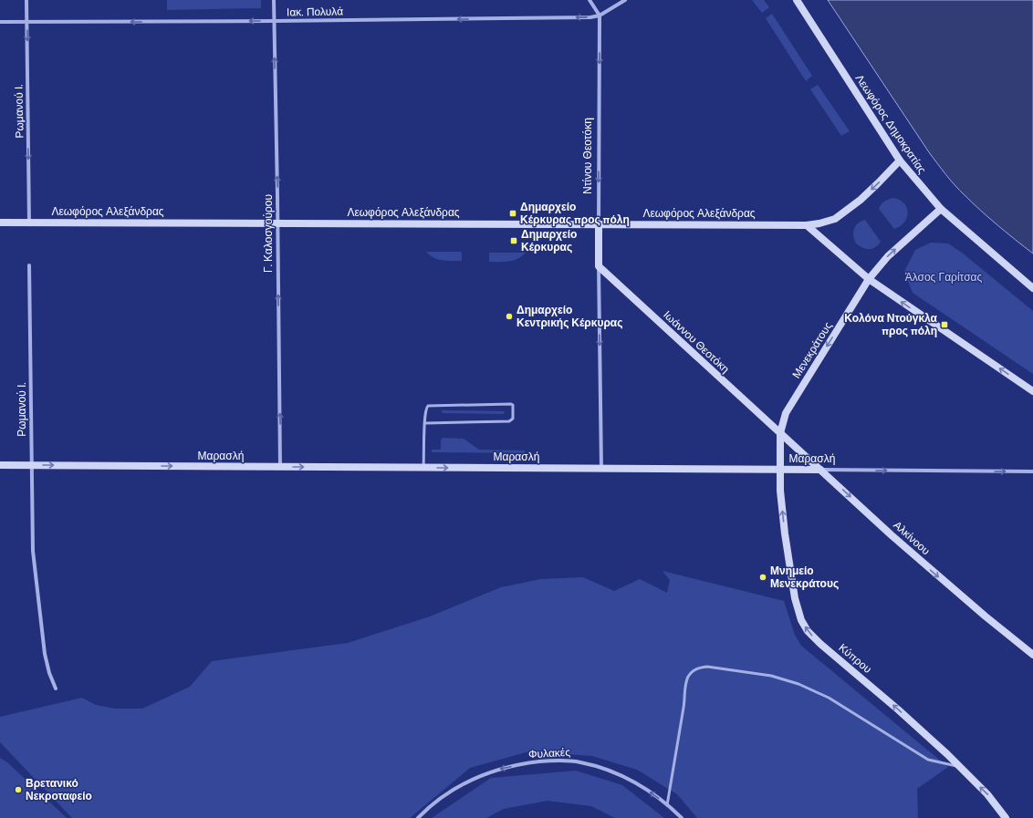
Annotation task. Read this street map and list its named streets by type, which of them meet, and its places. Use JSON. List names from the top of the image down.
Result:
{
  "streets": {
    "street": [
      "Ιακ. Πολυλά",
      "Ρωμανού Ι.",
      "Λεωφόρος Δημοκρατίας",
      "Ντίνου Θεοτόκη",
      "Λεωφόρος Αλεξάνδρας",
      "Γ. Καλοσγούρου",
      "Ιωάννου Θεοτόκη",
      "Μενεκράτους",
      "Μαρασλή",
      "Αλκίνοου",
      "Κύπρου",
      "Φυλακές"
    ]
  },
  "crossings": [
    ["Ιακ. Πολυλά", "Ρωμανού Ι."],
    ["Ιακ. Πολυλά", "Ντίνου Θεοτόκη"],
    ["Ιακ. Πολυλά", "Γ. Καλοσγούρου"],
    ["Ρωμανού Ι.", "Λεωφόρος Αλεξάνδρας"],
    ["Ρωμανού Ι.", "Μαρασλή"],
    ["Λεωφόρος Δημοκρατίας", "Λεωφόρος Αλεξάνδρας"],
    ["Λεωφόρος Δημοκρατίας", "Μενεκράτους"],
    ["Ντίνου Θεοτόκη", "Λεωφόρος Αλεξάνδρας"],
    ["Ντίνου Θεοτόκη", "Ιωάννου Θεοτόκη"],
    ["Ντίνου Θεοτόκη", "Μαρασλή"],
    ["Λεωφόρος Αλεξάνδρας", "Γ. Καλοσγούρου"],
    ["Γ. Καλοσγούρου", "Μαρασλή"],
    ["Ιωάννου Θεοτόκη", "Μενεκράτους"],
    ["Ιωάννου Θεοτόκη", "Αλκίνοου"],
    ["Μενεκράτους", "Μαρασλή"],
    ["Μενεκράτους", "Αλκίνοου"],
    ["Μενεκράτους", "Κύπρου"],
    ["Μαρασλή", "Αλκίνοου"],
    ["Μαρασλή", "Κύπρου"]
  ],
  "one_way": [
    "Ιακ. Πολυλά",
    "Ντίνου Θεοτόκη",
    "Γ. Καλοσγούρου",
    "Μαρασλή",
    "Αλκίνοου",
    "Κύπρου",
    "Φυλακές"
  ],
  "parks": ["Άλσος Γαρίτσας"],
  "places": {
    "transit": ["Δημαρχείο Κέρκυρας προς πόλη", "Δημαρχείο Κέρκυρας", "Κολόνα Ντούγκλα προς πόλη"],
    "other": ["Δημαρχείο Κεντρικής Κέρκυρας", "Μνημείο Μενεκράτους", "Βρετανικό Νεκροταφείο"]
  }
}
